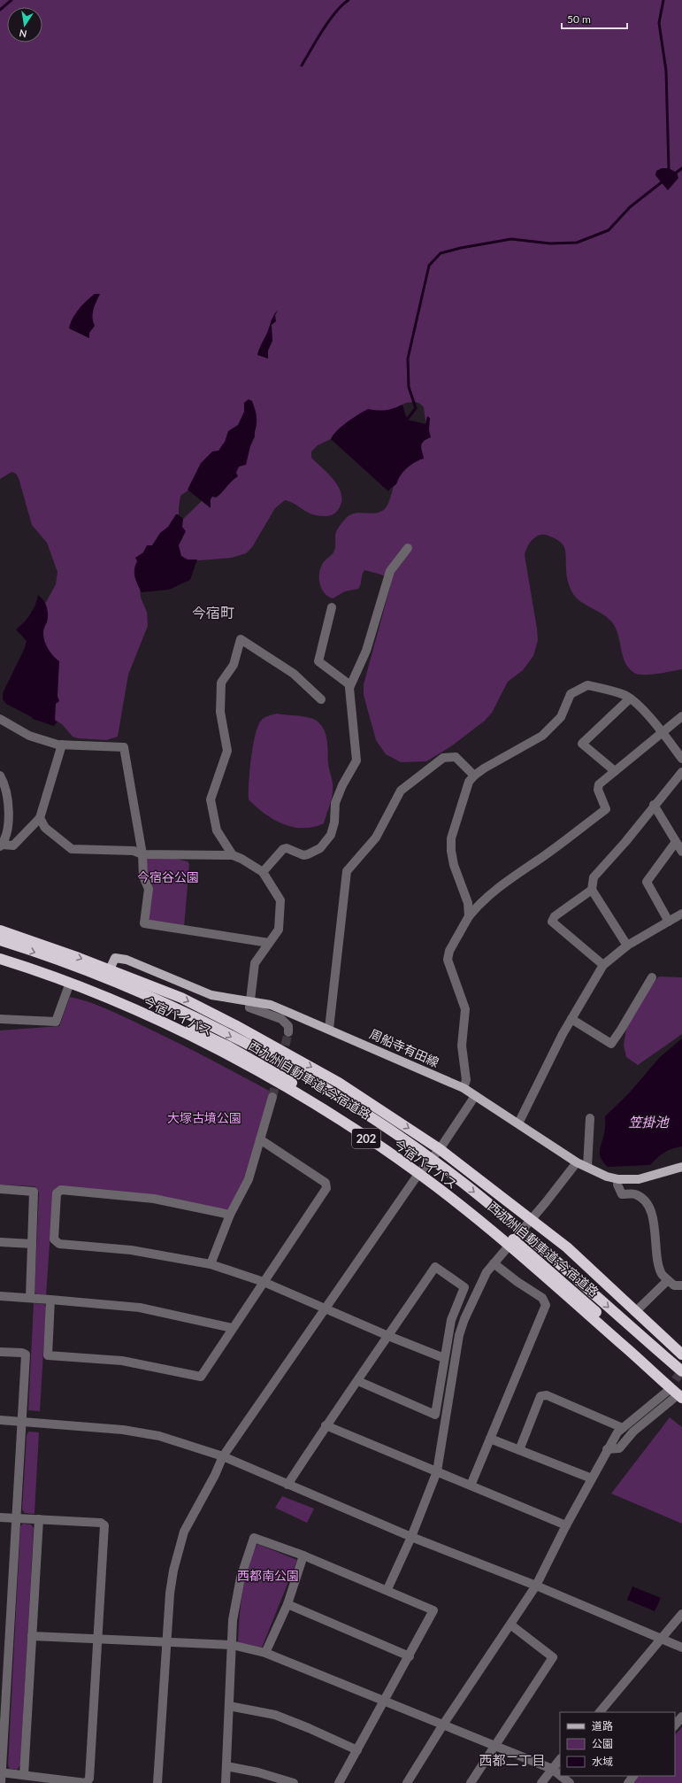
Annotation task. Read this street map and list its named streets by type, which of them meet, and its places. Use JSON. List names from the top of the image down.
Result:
{
  "streets": {
    "highway": ["今宿バイパス", "西九州自動車道;今宿道路", "202"],
    "main road": ["周船寺有田線"]
  },
  "crossings": [
    ["今宿バイパス", "周船寺有田線"],
    ["今宿バイパス", "西九州自動車道;今宿道路"]
  ],
  "districts": ["今宿町", "西都二丁目"],
  "water": ["笠掛池"],
  "parks": ["今宿谷公園", "大塚古墳公園", "西都南公園"],
  "legend": ["道路", "公園", "水域"],
  "scale_bar": "50 m",
  "north": "bottom"
}
